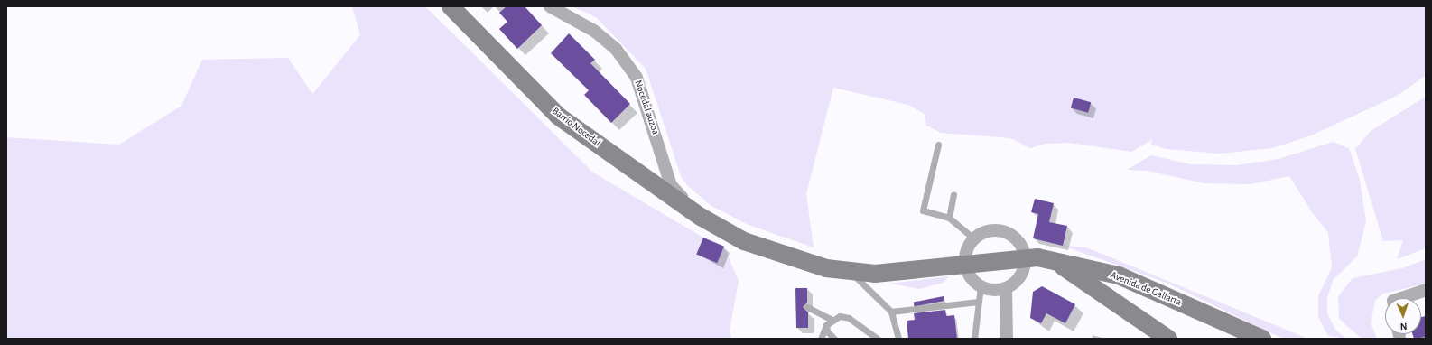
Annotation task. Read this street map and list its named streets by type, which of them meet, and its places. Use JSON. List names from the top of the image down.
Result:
{
  "streets": {
    "street": ["Nocedal auzoa", "Barrio Nocedal", "Avenida de Gallarta"]
  },
  "crossings": [
    ["Nocedal auzoa", "Barrio Nocedal"],
    ["Barrio Nocedal", "Avenida de Gallarta"]
  ],
  "north": "bottom"
}
